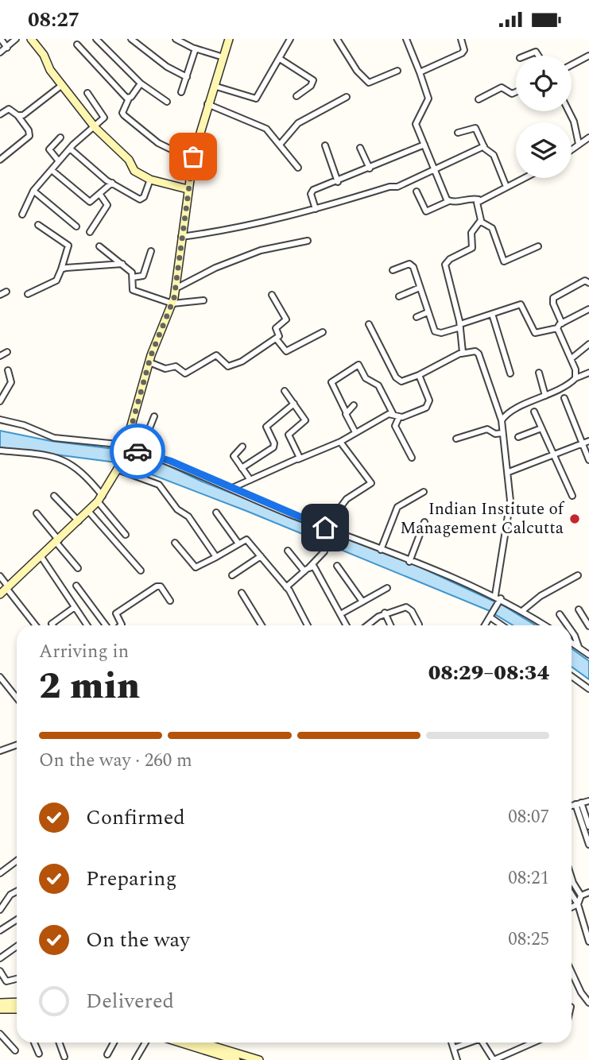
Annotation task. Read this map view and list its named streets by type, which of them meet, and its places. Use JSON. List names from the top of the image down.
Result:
{
  "places": ["Indian Institute of Management Calcutta"],
  "page": {
    "status": "08:27",
    "heading": ["2 min", "Arriving in", "08:29–08:34"],
    "bar": "On the way · 260 m",
    "list": [
      ["Confirmed", "08:07"],
      ["Preparing", "08:21"],
      ["On the way", "08:25"],
      "Delivered"
    ]
  }
}
